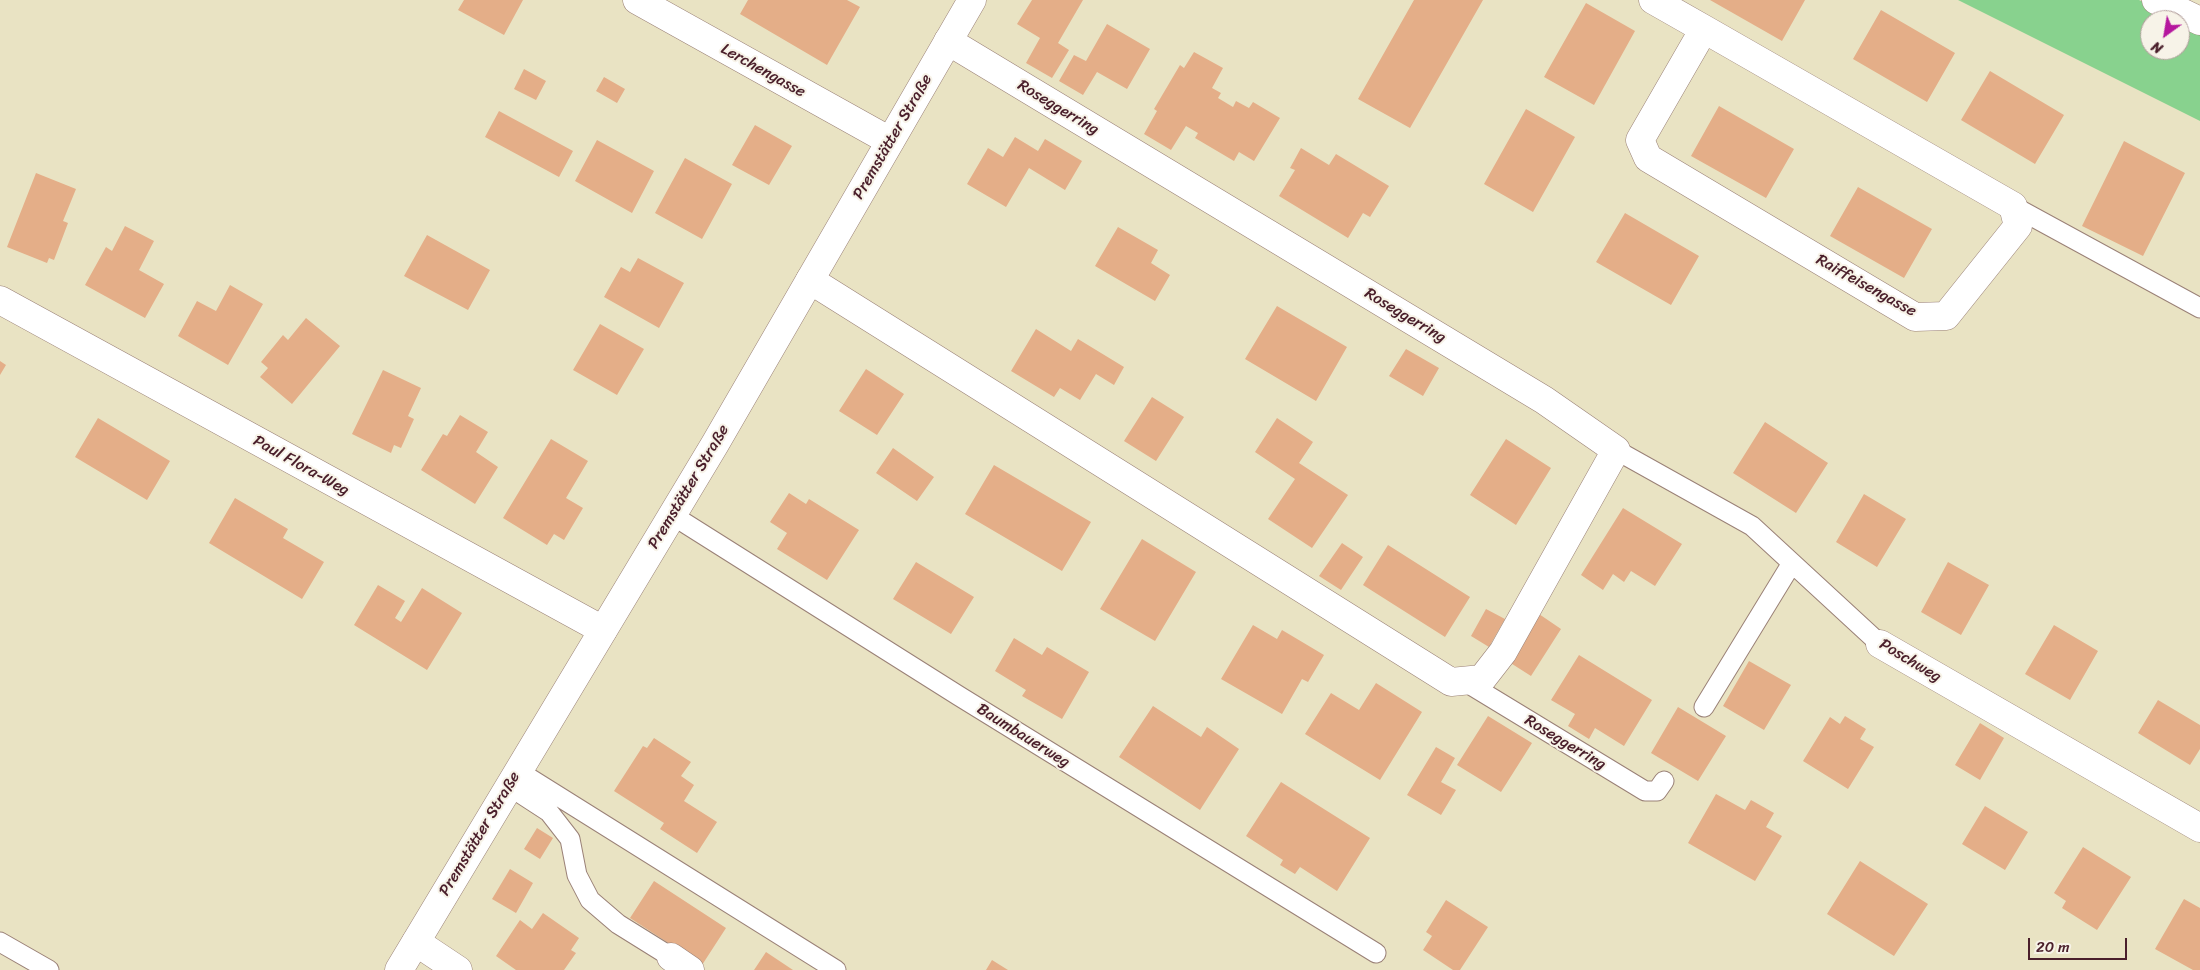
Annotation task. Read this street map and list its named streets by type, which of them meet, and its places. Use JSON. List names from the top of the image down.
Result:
{
  "streets": {
    "street": [
      "Lerchengasse",
      "Roseggerring",
      "Premstätter Straße",
      "Raiffeisengasse",
      "Paul Flora-Weg",
      "Poschweg"
    ],
    "lane": ["Baumbauerweg"]
  },
  "crossings": [
    ["Lerchengasse", "Premstätter Straße"],
    ["Roseggerring", "Premstätter Straße"],
    ["Roseggerring", "Poschweg"],
    ["Premstätter Straße", "Paul Flora-Weg"],
    ["Premstätter Straße", "Baumbauerweg"]
  ],
  "scale_bar": "20 m",
  "north": "bottom left"
}
